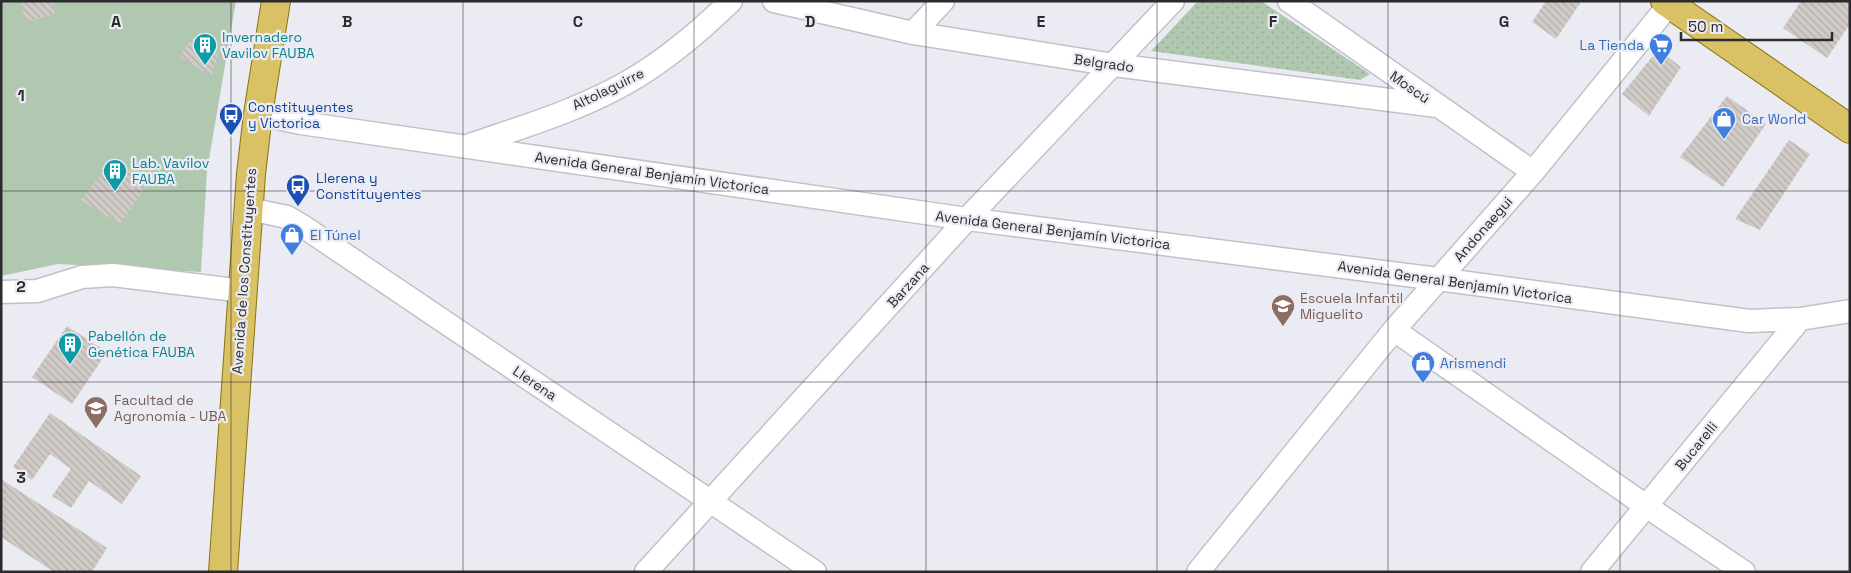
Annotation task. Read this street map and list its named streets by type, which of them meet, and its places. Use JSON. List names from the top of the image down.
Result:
{
  "streets": {
    "main road": ["Avenida de los Constituyentes"],
    "street": [
      "Belgrado",
      "Moscú",
      "Altolaguirre",
      "Avenida General Benjamín Victorica",
      "Andonaegui",
      "Barzana",
      "Llerena",
      "Bucarelli"
    ]
  },
  "crossings": [
    ["Belgrado", "Moscú"],
    ["Belgrado", "Barzana"],
    ["Moscú", "Andonaegui"],
    ["Altolaguirre", "Avenida General Benjamín Victorica"],
    ["Avenida General Benjamín Victorica", "Andonaegui"],
    ["Avenida General Benjamín Victorica", "Avenida de los Constituyentes"],
    ["Avenida General Benjamín Victorica", "Barzana"],
    ["Avenida General Benjamín Victorica", "Bucarelli"],
    ["Avenida de los Constituyentes", "Llerena"],
    ["Barzana", "Llerena"]
  ],
  "places": {
    "building": ["Invernadero Vavilov FAUBA", "Lab. Vavilov FAUBA", "Pabellón de Genética FAUBA"],
    "supermarket": ["La Tienda"],
    "bus stop": ["Constituyentes y Victorica", "Llerena y Constituyentes"],
    "shop": ["Car World", "El Túnel", "Arismendi"],
    "school or university": ["Escuela Infantil Miguelito", "Facultad de Agronomía - UBA"]
  },
  "scale_bar": "50 m",
  "grid": {
    "columns": [
      "A",
      "B",
      "C",
      "D",
      "E",
      "F",
      "G"
    ],
    "rows": ["1", "2", "3"]
  }
}
